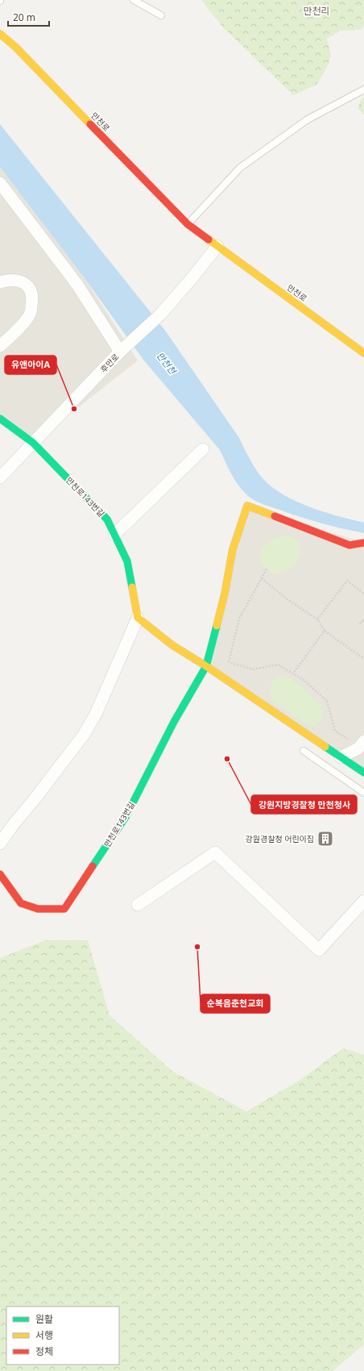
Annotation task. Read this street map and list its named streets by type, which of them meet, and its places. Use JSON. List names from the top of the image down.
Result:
{
  "streets": {
    "street": ["만천로", "후만로", "만천로143번길"]
  },
  "crossings": [
    ["만천로", "후만로"],
    ["후만로", "만천로143번길"]
  ],
  "districts": ["만천리"],
  "water": ["만천천"],
  "places": {
    "other": ["유앤아이A", "강원지방경찰청 만천청사", "순복음춘천교회"],
    "building": ["강원경찰청 어린이집"]
  },
  "legend": ["원활", "서행", "정체"],
  "scale_bar": "20 m"
}
